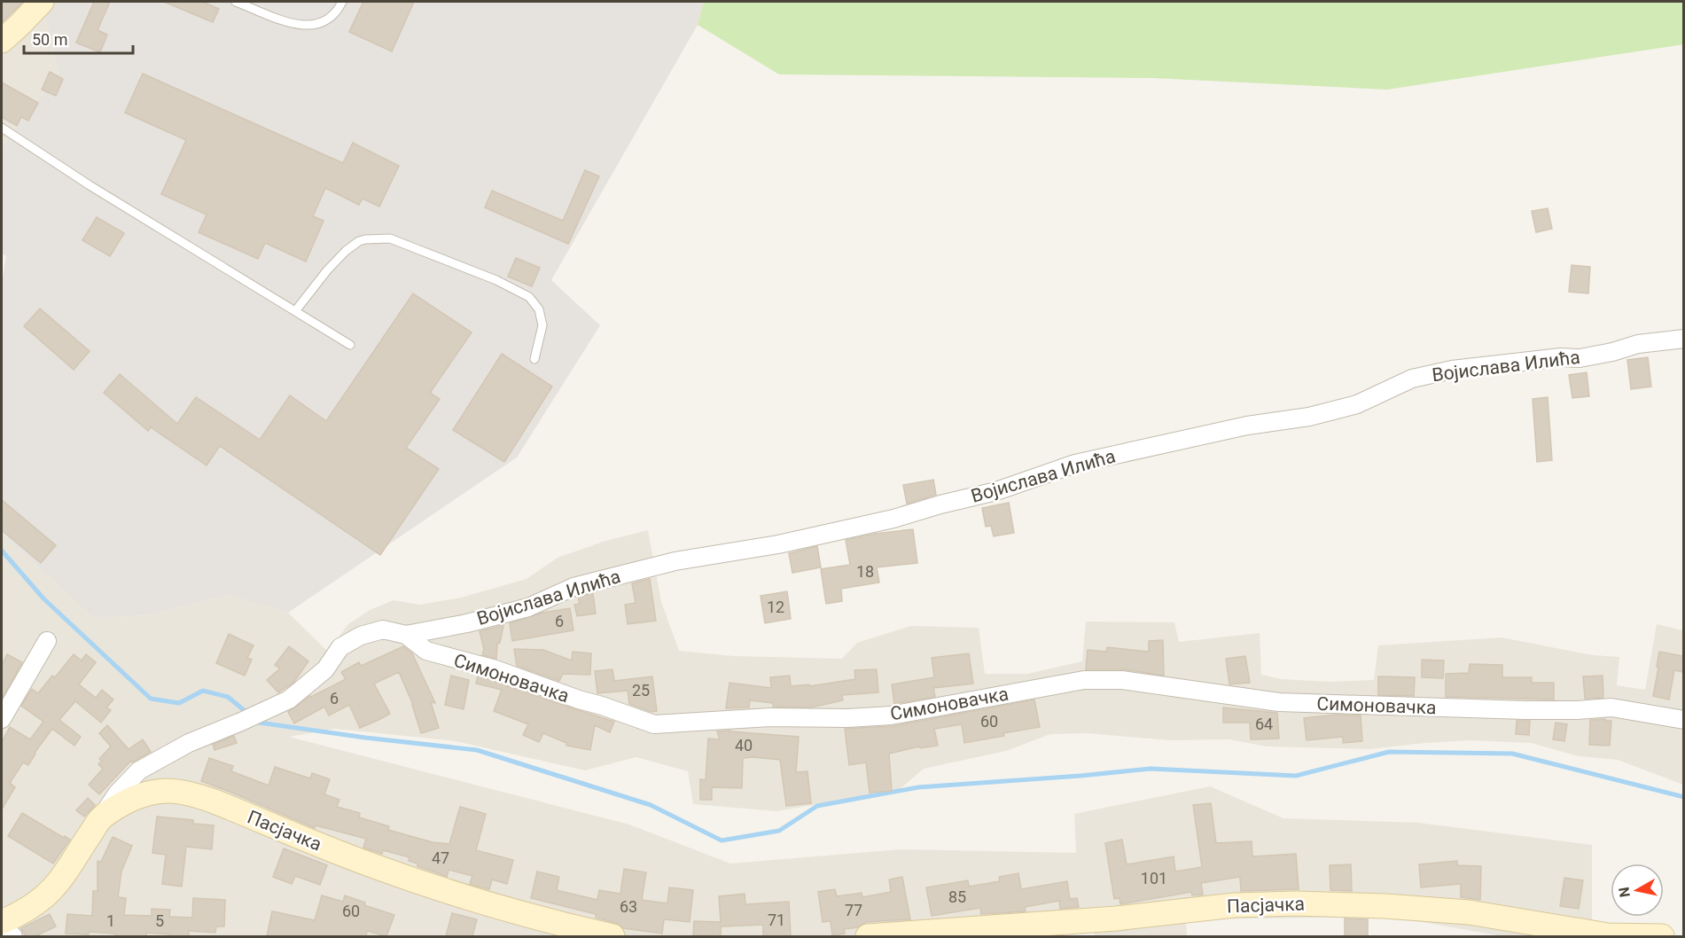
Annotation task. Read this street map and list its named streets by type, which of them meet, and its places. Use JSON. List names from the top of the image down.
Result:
{
  "streets": {
    "main road": ["Пасјачка"],
    "street": ["Војислава Илића", "Симоновачка"]
  },
  "crossings": [
    ["Војислава Илића", "Симоновачка"],
    ["Симоновачка", "Пасјачка"]
  ],
  "house_numbers": [
    "18",
    "12",
    "6",
    "25",
    "6",
    "60",
    "64",
    "40",
    "47",
    "101",
    "85",
    "63",
    "77",
    "60",
    "71",
    "1",
    "5"
  ],
  "scale_bar": "50 m",
  "north": "left"
}
